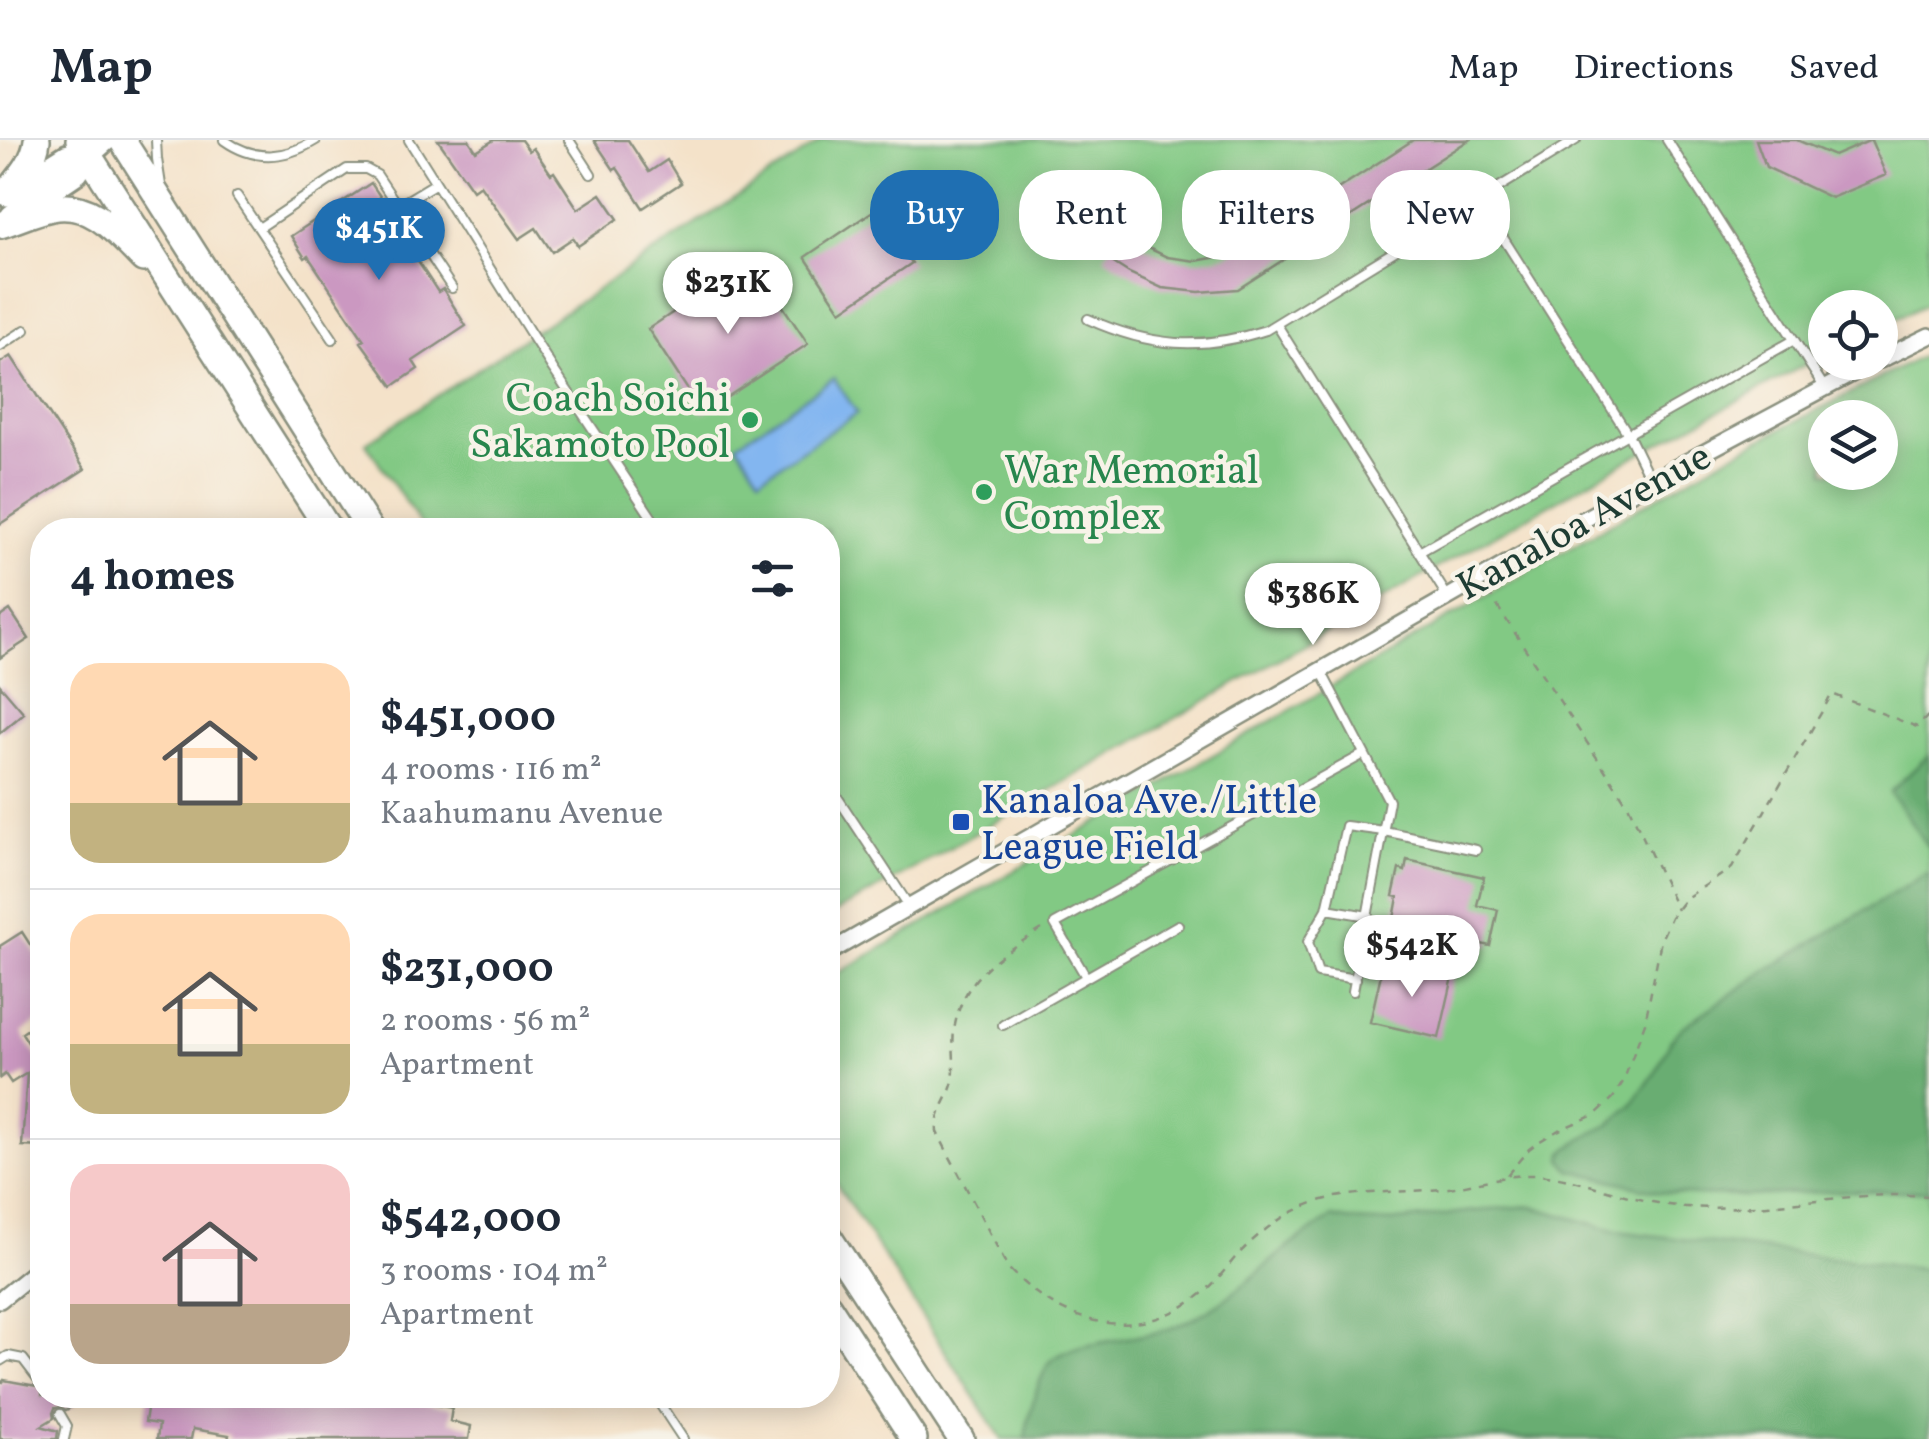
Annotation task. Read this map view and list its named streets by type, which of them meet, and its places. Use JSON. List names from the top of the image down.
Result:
{
  "streets": {
    "street": ["Kanaloa Avenue"]
  },
  "places": {
    "other": ["Coach Soichi Sakamoto Pool", "War Memorial Complex"],
    "transit": ["Kanaloa Ave./Little League Field"]
  },
  "page": {
    "header": "Map",
    "nav": ["Map", "Directions", "Saved"],
    "chip": [
      "Buy",
      "Rent",
      "Filters",
      "New"
    ],
    "price": [
      "$451K",
      "$231K",
      "$386K",
      "$542K"
    ],
    "heading": "4 homes",
    "list": [
      {
        "name": "$451,000",
        "note": "4 rooms · 116 m² · Kaahumanu Avenue"
      },
      {
        "name": "$231,000",
        "note": "2 rooms · 56 m² · Apartment"
      },
      {
        "name": "$542,000",
        "note": "3 rooms · 104 m² · Apartment"
      }
    ]
  }
}
